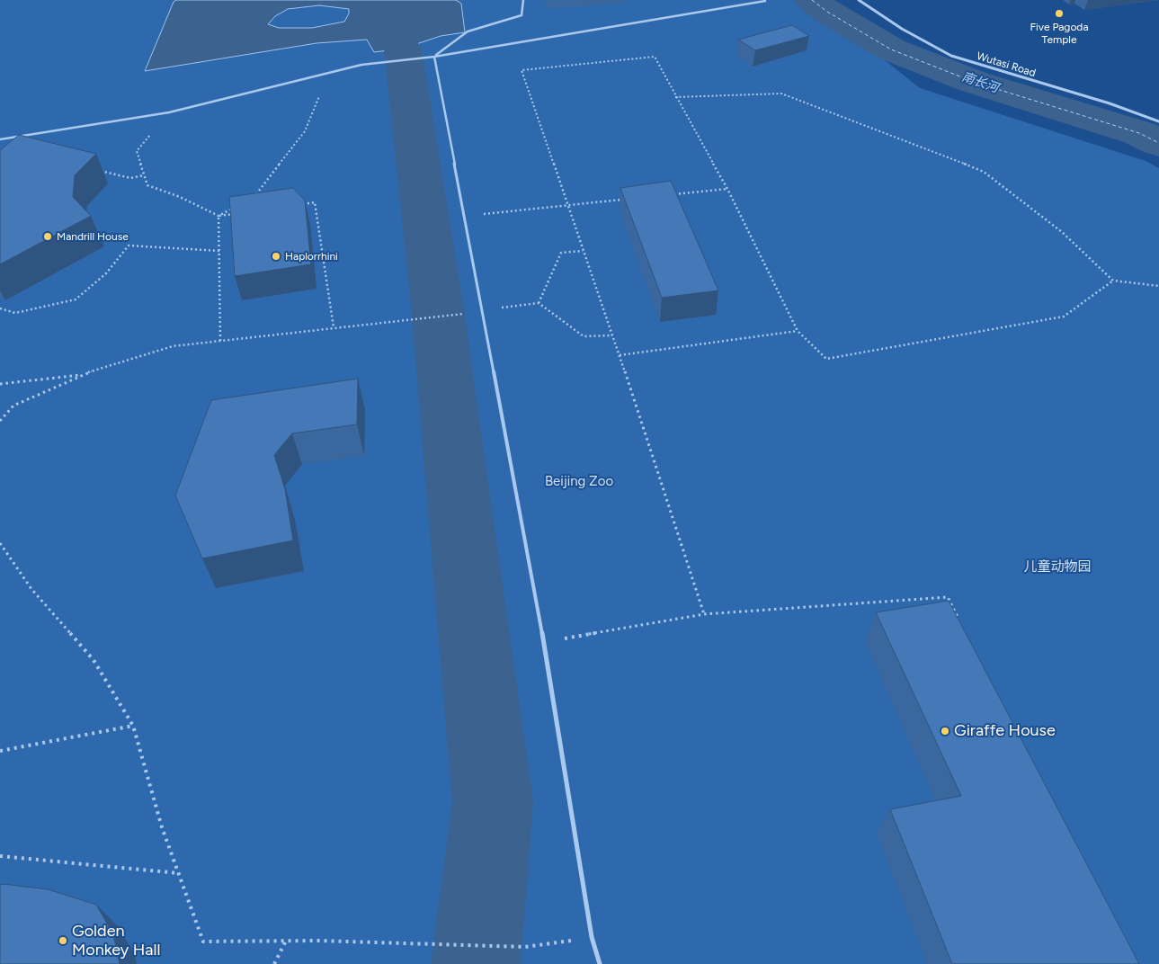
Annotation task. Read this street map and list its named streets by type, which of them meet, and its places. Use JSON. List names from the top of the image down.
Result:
{
  "streets": {
    "street": ["Wutasi Road"]
  },
  "water": ["南长河"],
  "parks": ["Beijing Zoo", "儿童动物园"],
  "places": [
    "Five Pagoda Temple",
    "Mandrill House",
    "Haplorrhini",
    "Giraffe House",
    "Golden Monkey Hall"
  ]
}
